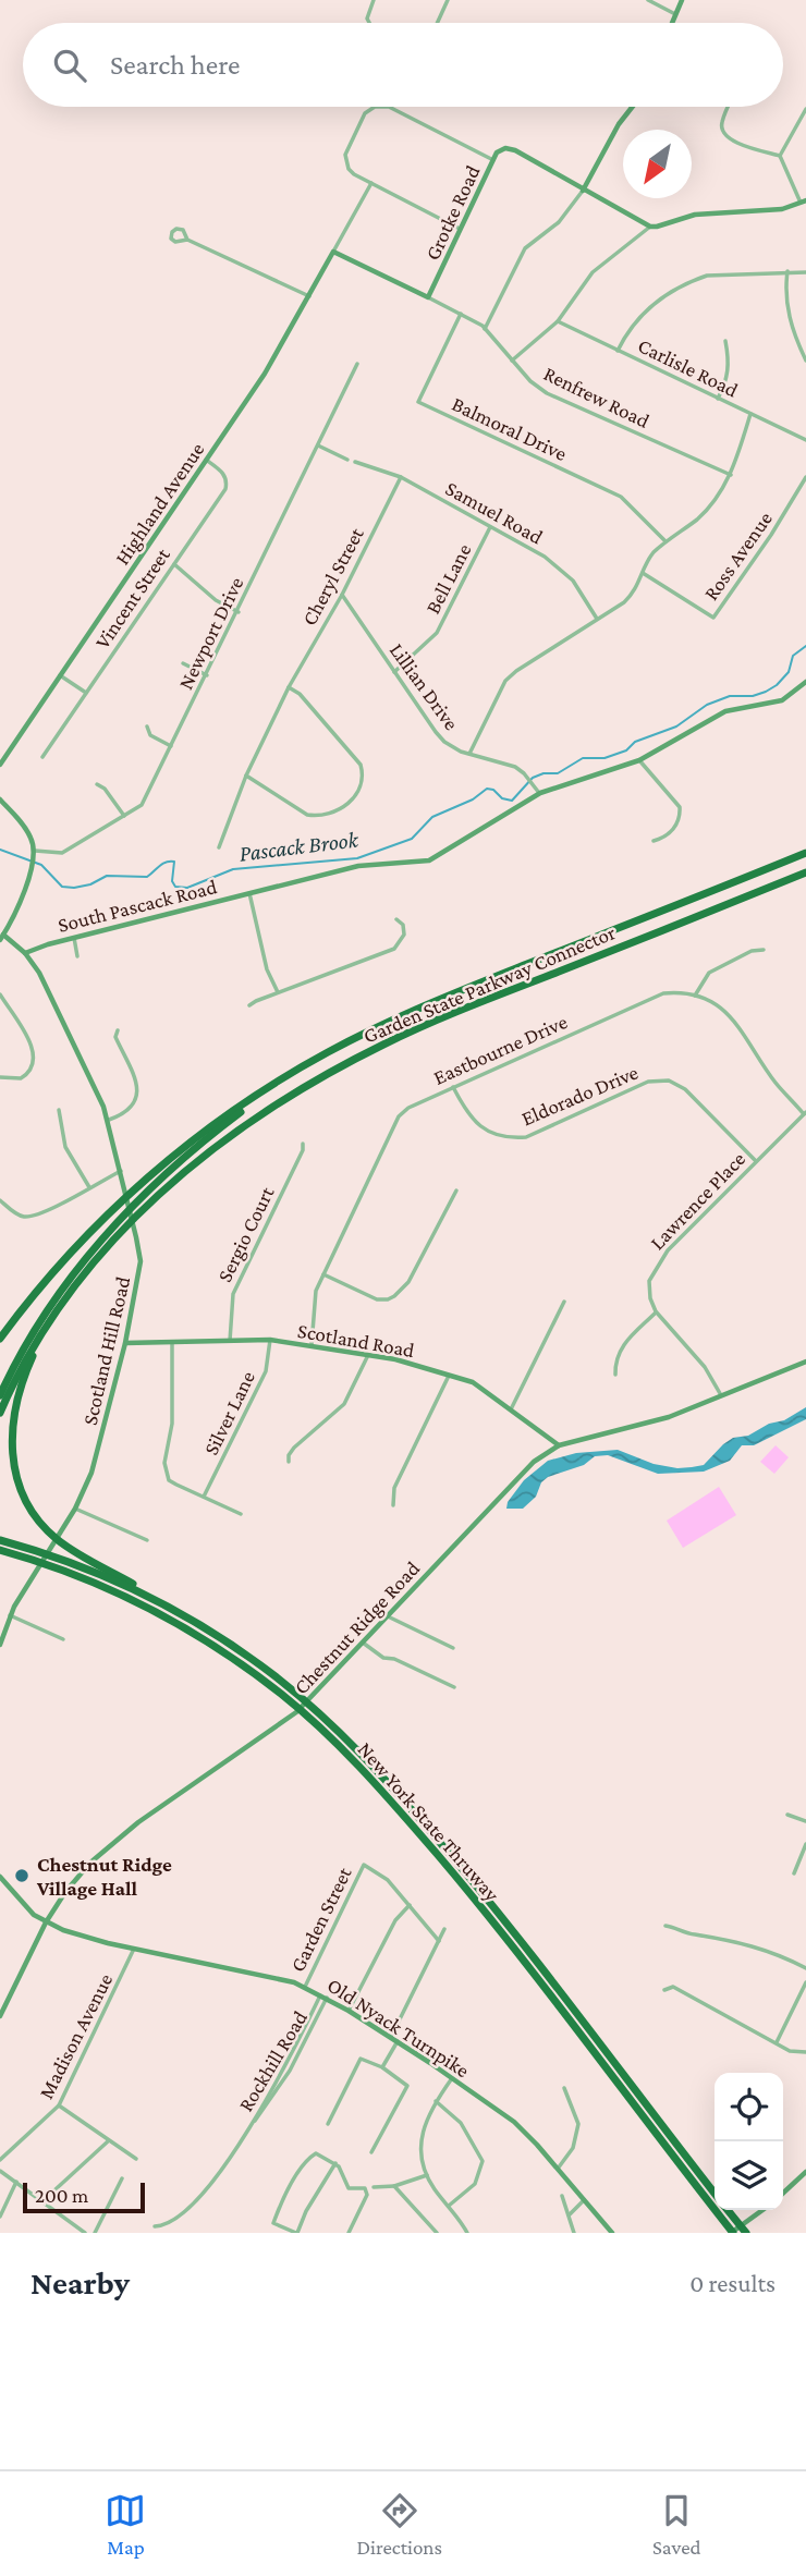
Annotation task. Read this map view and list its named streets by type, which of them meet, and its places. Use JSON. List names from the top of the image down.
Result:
{
  "streets": {
    "highway": ["Garden State Parkway Connector", "New York State Thruway"],
    "street": [
      "Grotke Road",
      "Carlisle Road",
      "Renfrew Road",
      "Balmoral Drive",
      "Highland Avenue",
      "Samuel Road",
      "Ross Avenue",
      "Cheryl Street",
      "Bell Lane",
      "Vincent Street",
      "Newport Drive",
      "Lillian Drive",
      "South Pascack Road",
      "Eastbourne Drive",
      "Eldorado Drive",
      "Lawrence Place",
      "Sergio Court",
      "Scotland Road",
      "Scotland Hill Road",
      "Silver Lane",
      "Chestnut Ridge Road",
      "Garden Street",
      "Old Nyack Turnpike",
      "Madison Avenue",
      "Rockhill Road"
    ]
  },
  "crossings": [
    ["Grotke Road", "Renfrew Road"],
    ["Renfrew Road", "Balmoral Drive"],
    ["Highland Avenue", "Vincent Street"],
    ["Samuel Road", "Cheryl Street"],
    ["Samuel Road", "Bell Lane"],
    ["Cheryl Street", "Lillian Drive"],
    ["Bell Lane", "Lillian Drive"],
    ["Lillian Drive", "South Pascack Road"],
    ["South Pascack Road", "Scotland Hill Road"],
    ["Eastbourne Drive", "Eldorado Drive"],
    ["Eastbourne Drive", "Lawrence Place"],
    ["Eastbourne Drive", "Scotland Road"],
    ["Eldorado Drive", "Lawrence Place"],
    ["Sergio Court", "Scotland Road"],
    ["Scotland Road", "Scotland Hill Road"],
    ["Scotland Road", "Silver Lane"],
    ["Scotland Road", "Chestnut Ridge Road"],
    ["Chestnut Ridge Road", "Old Nyack Turnpike"],
    ["Garden Street", "Old Nyack Turnpike"],
    ["Old Nyack Turnpike", "Madison Avenue"],
    ["Old Nyack Turnpike", "Rockhill Road"]
  ],
  "water": ["Pascack Brook"],
  "places": ["Chestnut Ridge Village Hall"],
  "scale_bar": "200 m",
  "north": "bottom left",
  "page": {
    "search": "Search here",
    "scale": "200 m",
    "heading": ["Nearby", "0 results"],
    "nav": ["Map", "Directions", "Saved"]
  }
}
